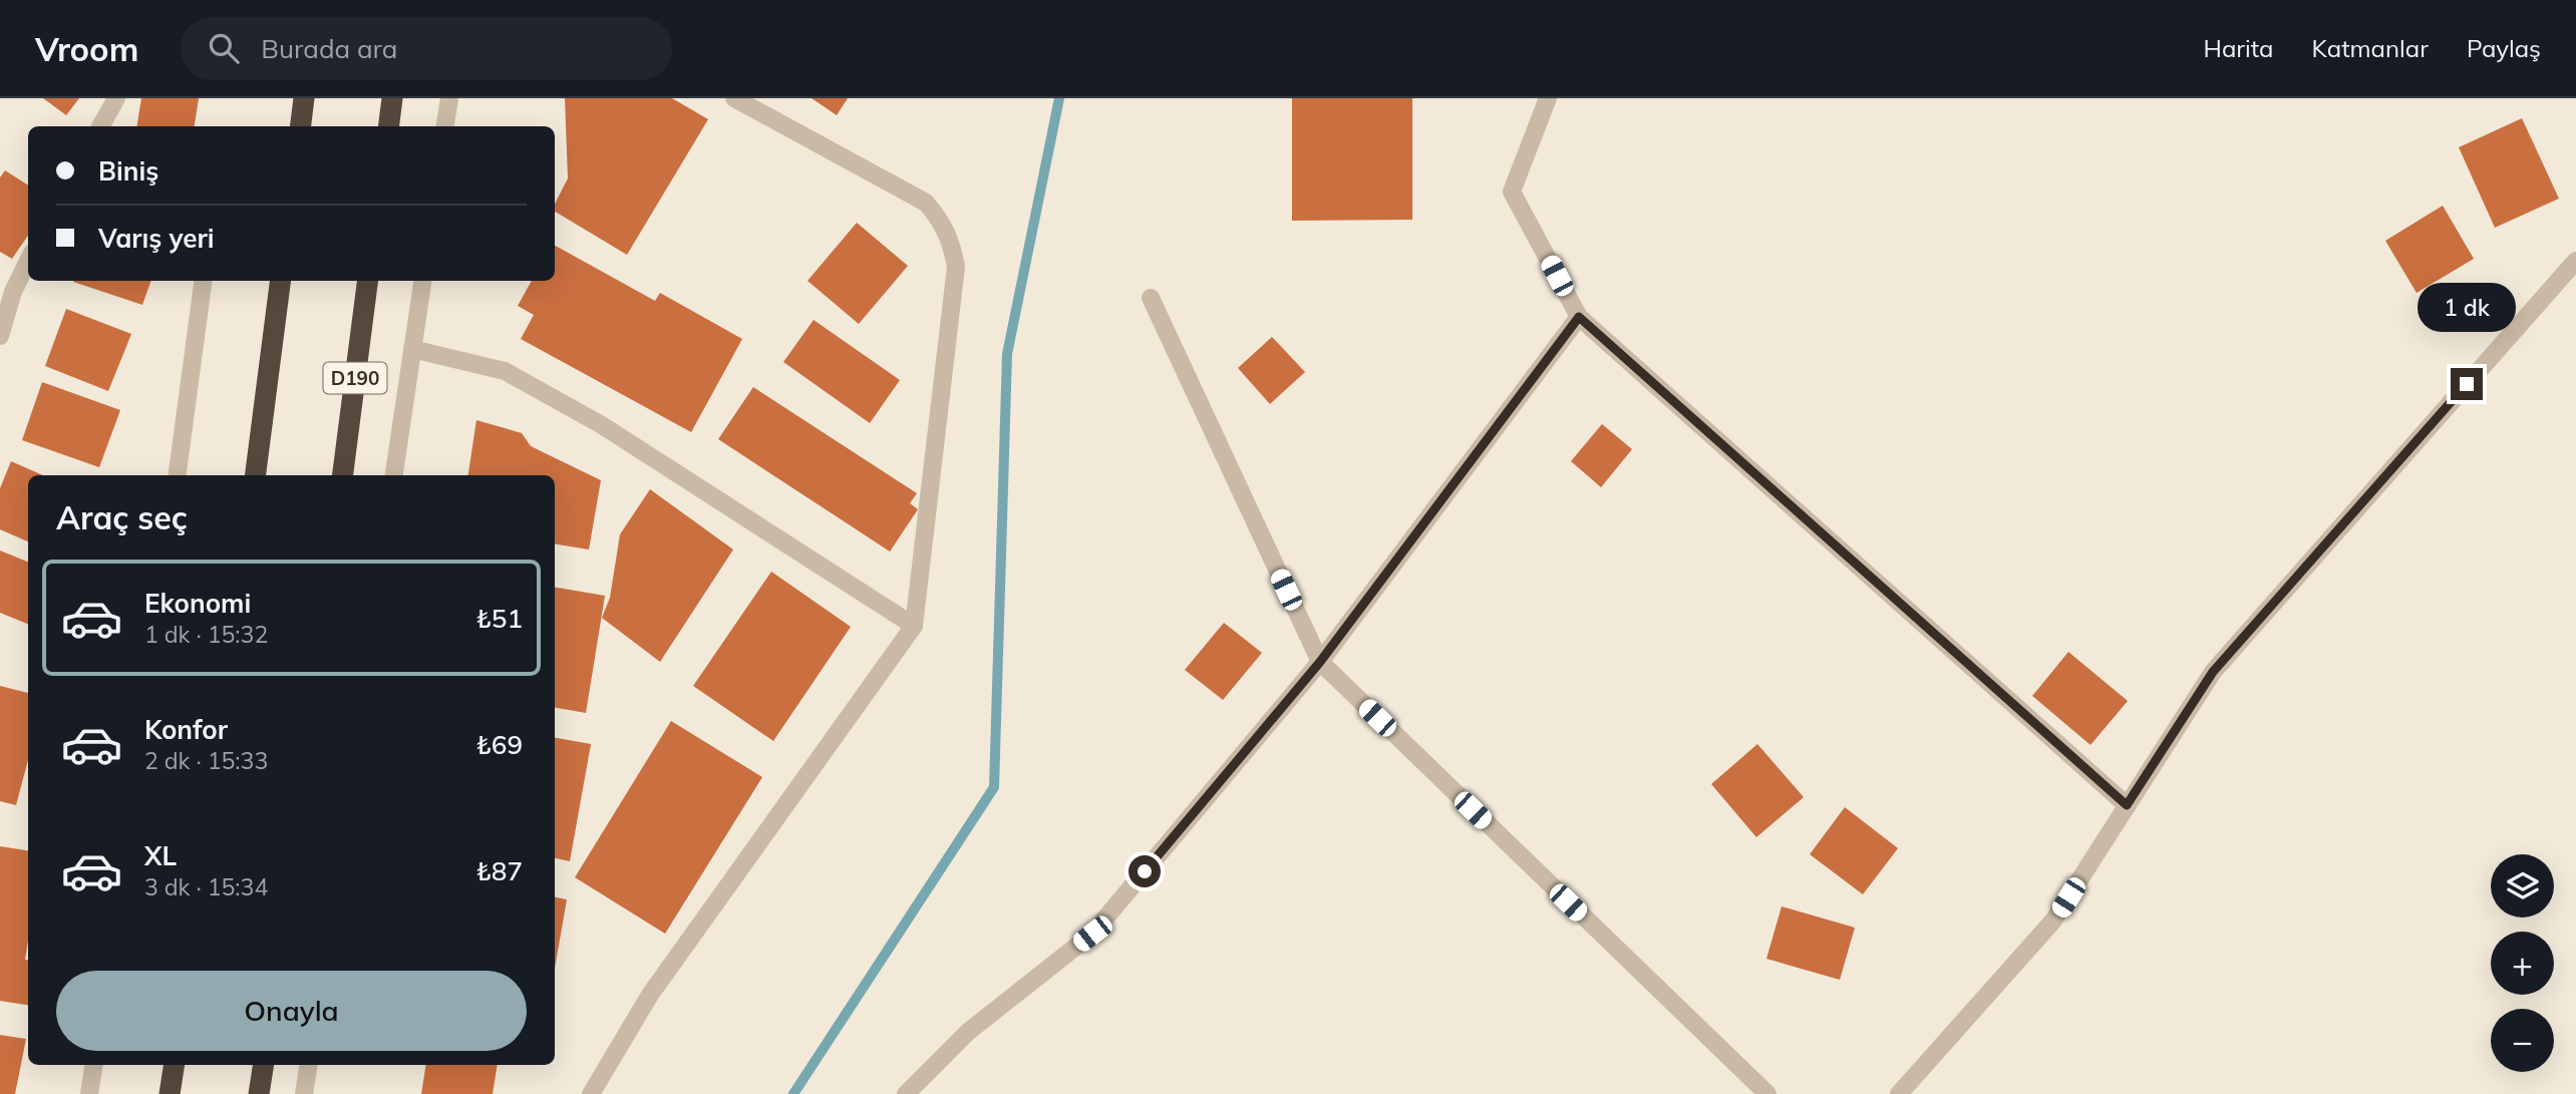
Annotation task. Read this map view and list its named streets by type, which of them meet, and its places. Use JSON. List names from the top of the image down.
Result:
{
  "streets": {
    "highway": ["D190"]
  },
  "page": {
    "header": "Vroom",
    "search": "Burada ara",
    "nav": ["Harita", "Katmanlar", "Paylaş"],
    "banner": ["Biniş", "Varış yeri"],
    "bubble": "1 dk",
    "heading": "Araç seç",
    "list": [
      {
        "name": "Ekonomi",
        "note": "1 dk · 15:32",
        "value": "₺51"
      },
      {
        "name": "Konfor",
        "note": "2 dk · 15:33",
        "value": "₺69"
      },
      {
        "name": "XL",
        "note": "3 dk · 15:34",
        "value": "₺87"
      }
    ],
    "map_buttons": ["+", "−"],
    "buttons": "Onayla"
  }
}
